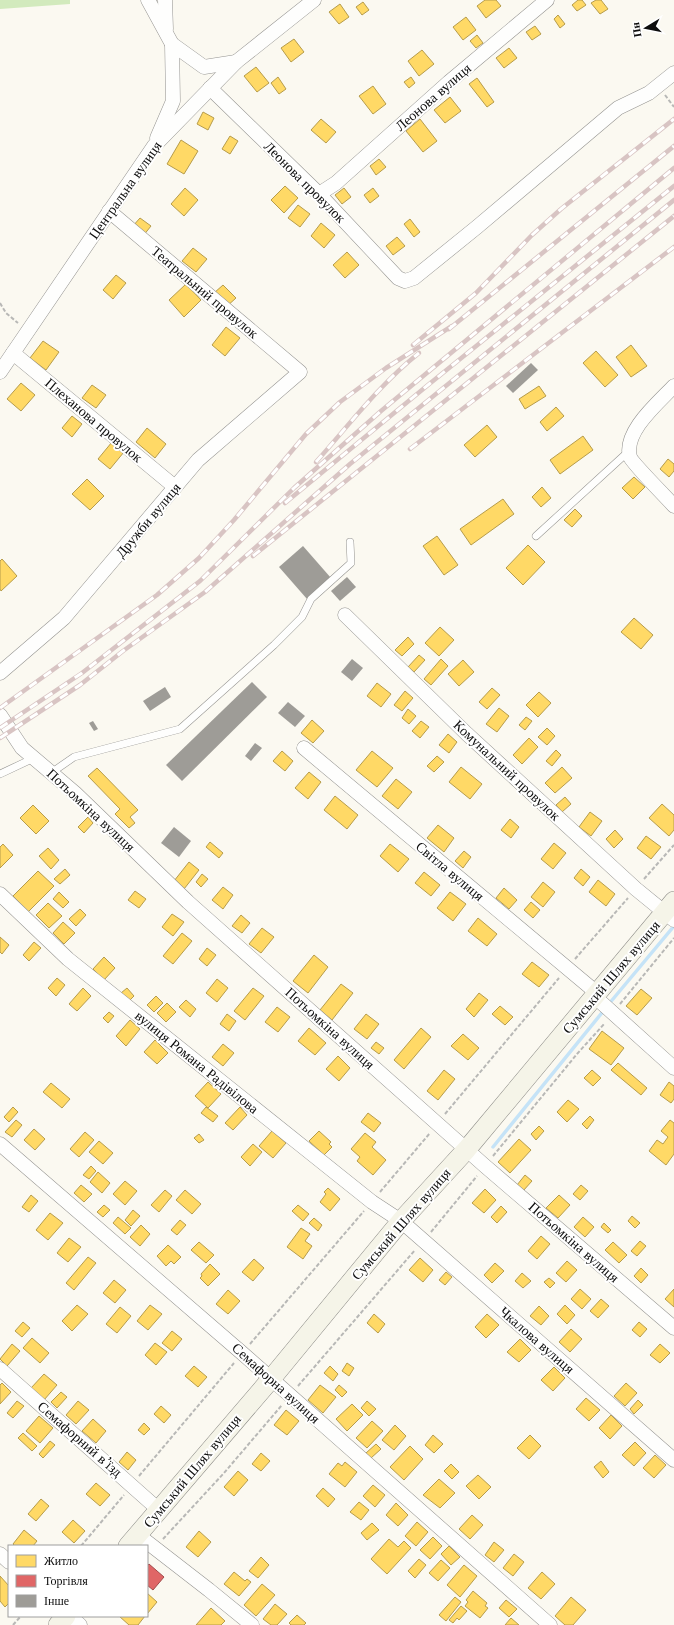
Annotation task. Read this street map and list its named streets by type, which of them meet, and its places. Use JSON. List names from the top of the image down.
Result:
{
  "streets": {
    "main road": ["Сумський Шлях вулиця"],
    "street": [
      "Леонова вулиця",
      "Леонова провулок",
      "Центральна вулиця",
      "Театральний провулок",
      "Плеханова провулок",
      "Дружби вулиця",
      "Комунальний провулок",
      "Потьомкіна вулиця",
      "Світла вулиця",
      "вулиця Романа Радівілова",
      "Чкалова вулиця",
      "Семафорна вулиця",
      "Семафорний в’їзд"
    ]
  },
  "crossings": [
    ["Леонова вулиця", "Леонова провулок"],
    ["Леонова провулок", "Центральна вулиця"],
    ["Центральна вулиця", "Театральний провулок"],
    ["Центральна вулиця", "Плеханова провулок"],
    ["Театральний провулок", "Дружби вулиця"],
    ["Плеханова провулок", "Дружби вулиця"],
    ["Комунальний провулок", "Сумський Шлях вулиця"],
    ["Потьомкіна вулиця", "Сумський Шлях вулиця"],
    ["Світла вулиця", "Сумський Шлях вулиця"],
    ["Сумський Шлях вулиця", "вулиця Романа Радівілова"],
    ["Сумський Шлях вулиця", "Чкалова вулиця"],
    ["Сумський Шлях вулиця", "Семафорна вулиця"],
    ["Сумський Шлях вулиця", "Семафорний в’їзд"],
    ["вулиця Романа Радівілова", "Чкалова вулиця"]
  ],
  "legend": ["Житло", "Торгівля", "Інше"],
  "north": "left"
}
